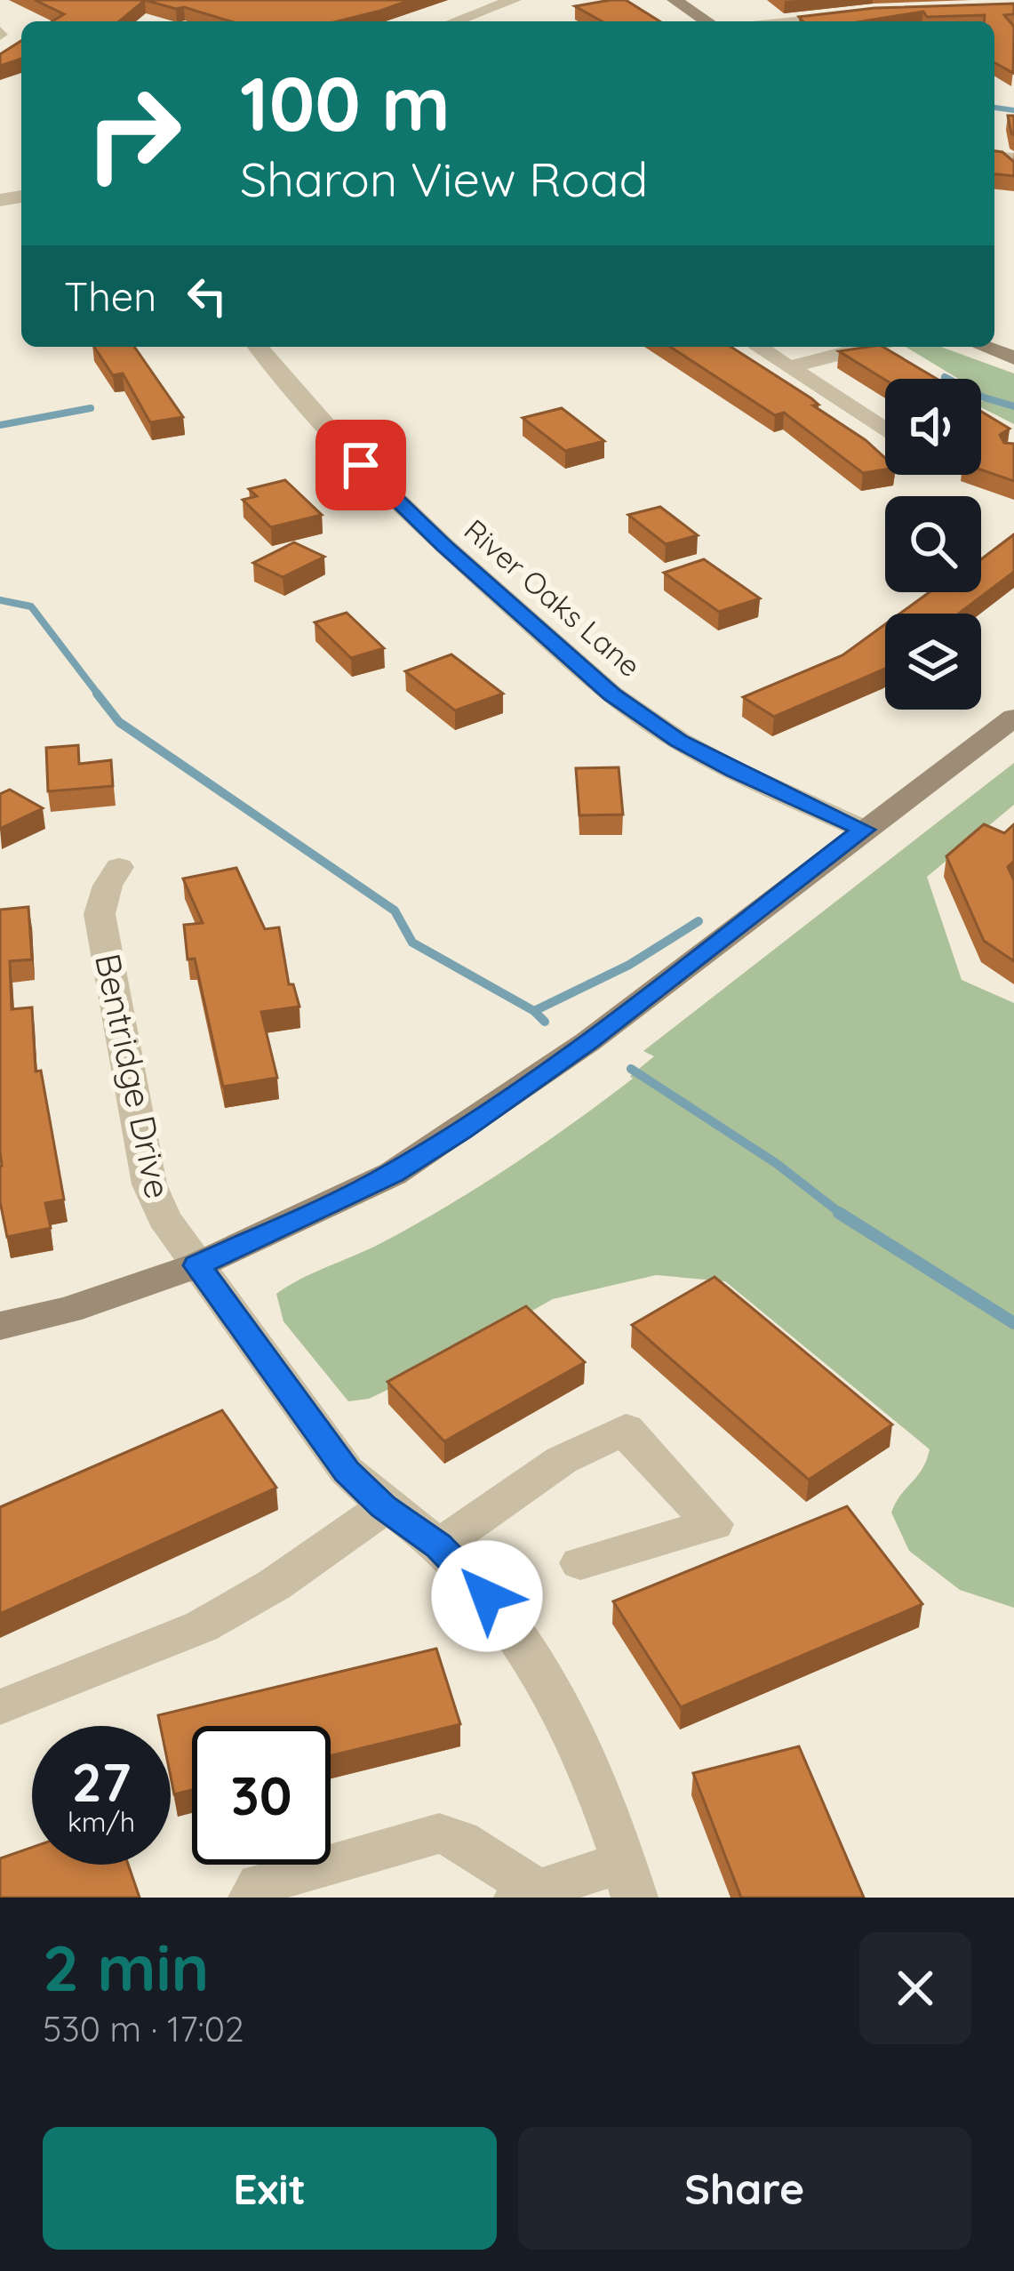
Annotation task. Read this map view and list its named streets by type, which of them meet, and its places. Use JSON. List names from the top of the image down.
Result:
{
  "streets": {
    "street": ["River Oaks Lane", "Bentridge Drive"]
  },
  "page": {
    "turn": ["100 m", "Sharon View Road"],
    "then": "Then",
    "speed": "27 km/h",
    "limit": "30",
    "heading": ["2 min", "530 m · 17:02"],
    "buttons": ["Exit", "Share"]
  }
}
